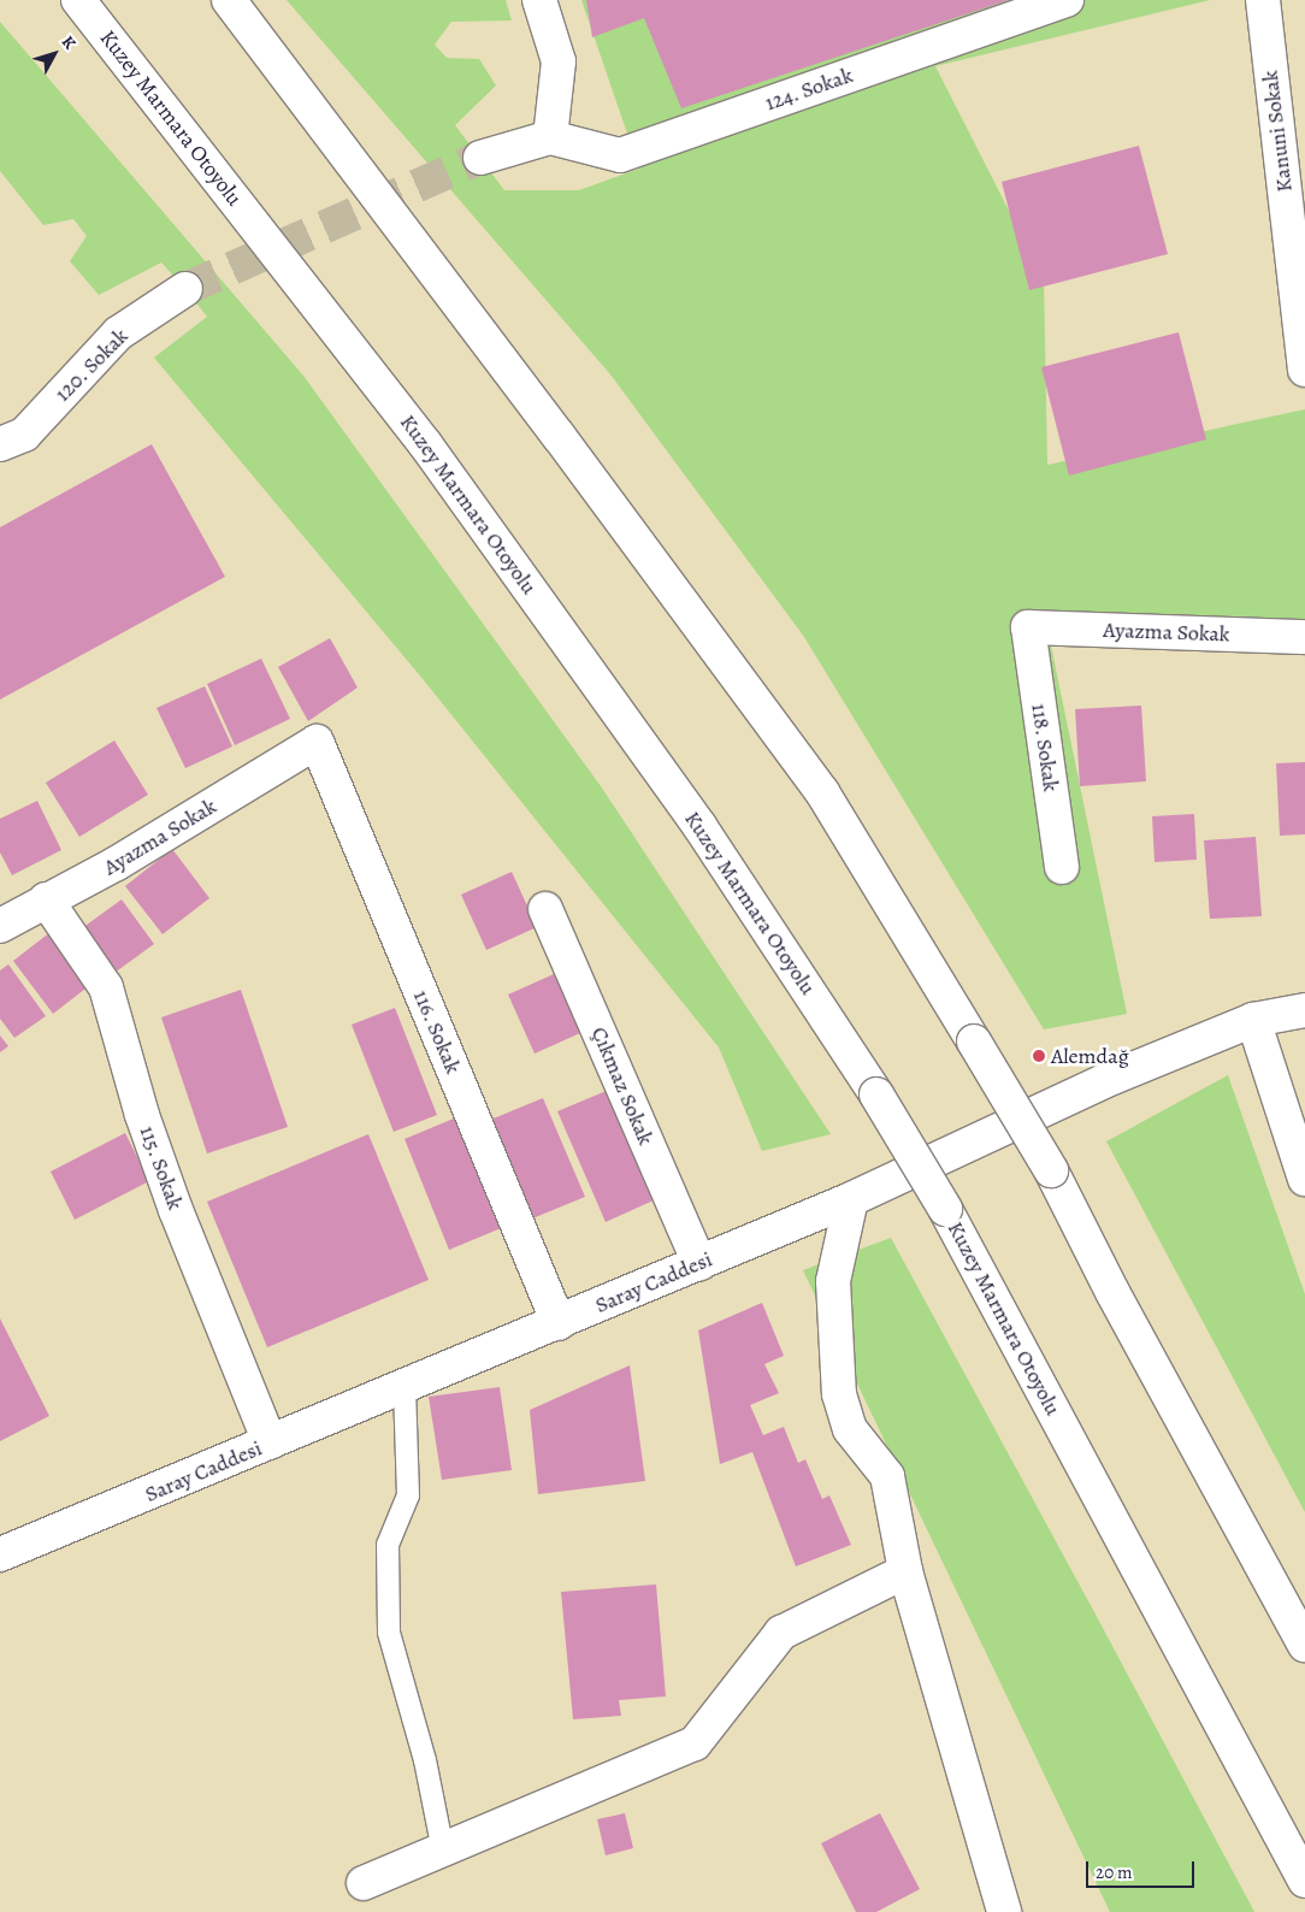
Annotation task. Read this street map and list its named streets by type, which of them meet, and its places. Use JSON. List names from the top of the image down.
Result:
{
  "streets": {
    "main road": [
      "124. Sokak",
      "Kuzey Marmara Otoyolu",
      "Kanuni Sokak",
      "120. Sokak",
      "Ayazma Sokak",
      "118. Sokak",
      "116. Sokak",
      "Çıkmaz Sokak",
      "115. Sokak",
      "Saray Caddesi"
    ]
  },
  "crossings": [
    ["Ayazma Sokak", "118. Sokak"],
    ["Ayazma Sokak", "116. Sokak"],
    ["Ayazma Sokak", "115. Sokak"],
    ["116. Sokak", "Saray Caddesi"],
    ["Çıkmaz Sokak", "Saray Caddesi"],
    ["115. Sokak", "Saray Caddesi"]
  ],
  "places": ["Alemdağ"],
  "scale_bar": "20 m",
  "north": "top right"
}
